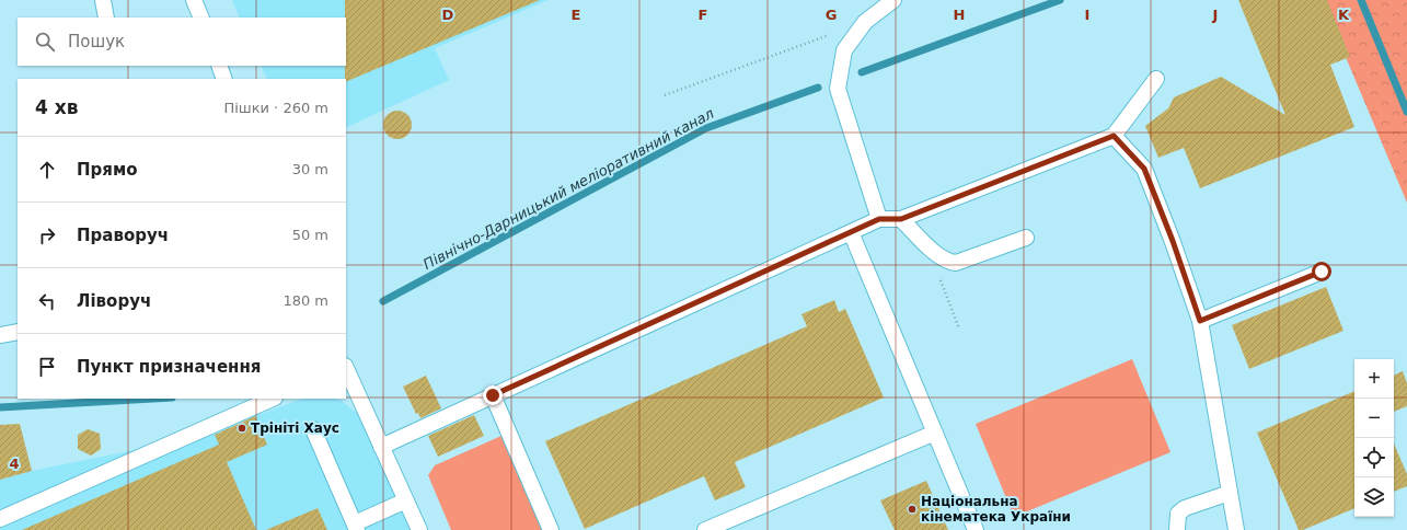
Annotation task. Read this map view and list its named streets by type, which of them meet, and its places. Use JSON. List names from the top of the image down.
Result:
{
  "water": ["Північно-Дарницький меліоративний канал"],
  "places": ["Трініті Хаус", "Національна кінематека України"],
  "page": {
    "search": "Пошук",
    "heading": ["4 хв", "Пішки · 260 m"],
    "list": [
      ["Прямо", "30 m"],
      ["Праворуч", "50 m"],
      ["Ліворуч", "180 m"],
      "Пункт призначення"
    ],
    "map_buttons": ["+", "−"]
  },
  "grid": {
    "columns": [
      "D",
      "E",
      "F",
      "G",
      "H",
      "I",
      "J",
      "K"
    ],
    "rows": ["4"]
  }
}
